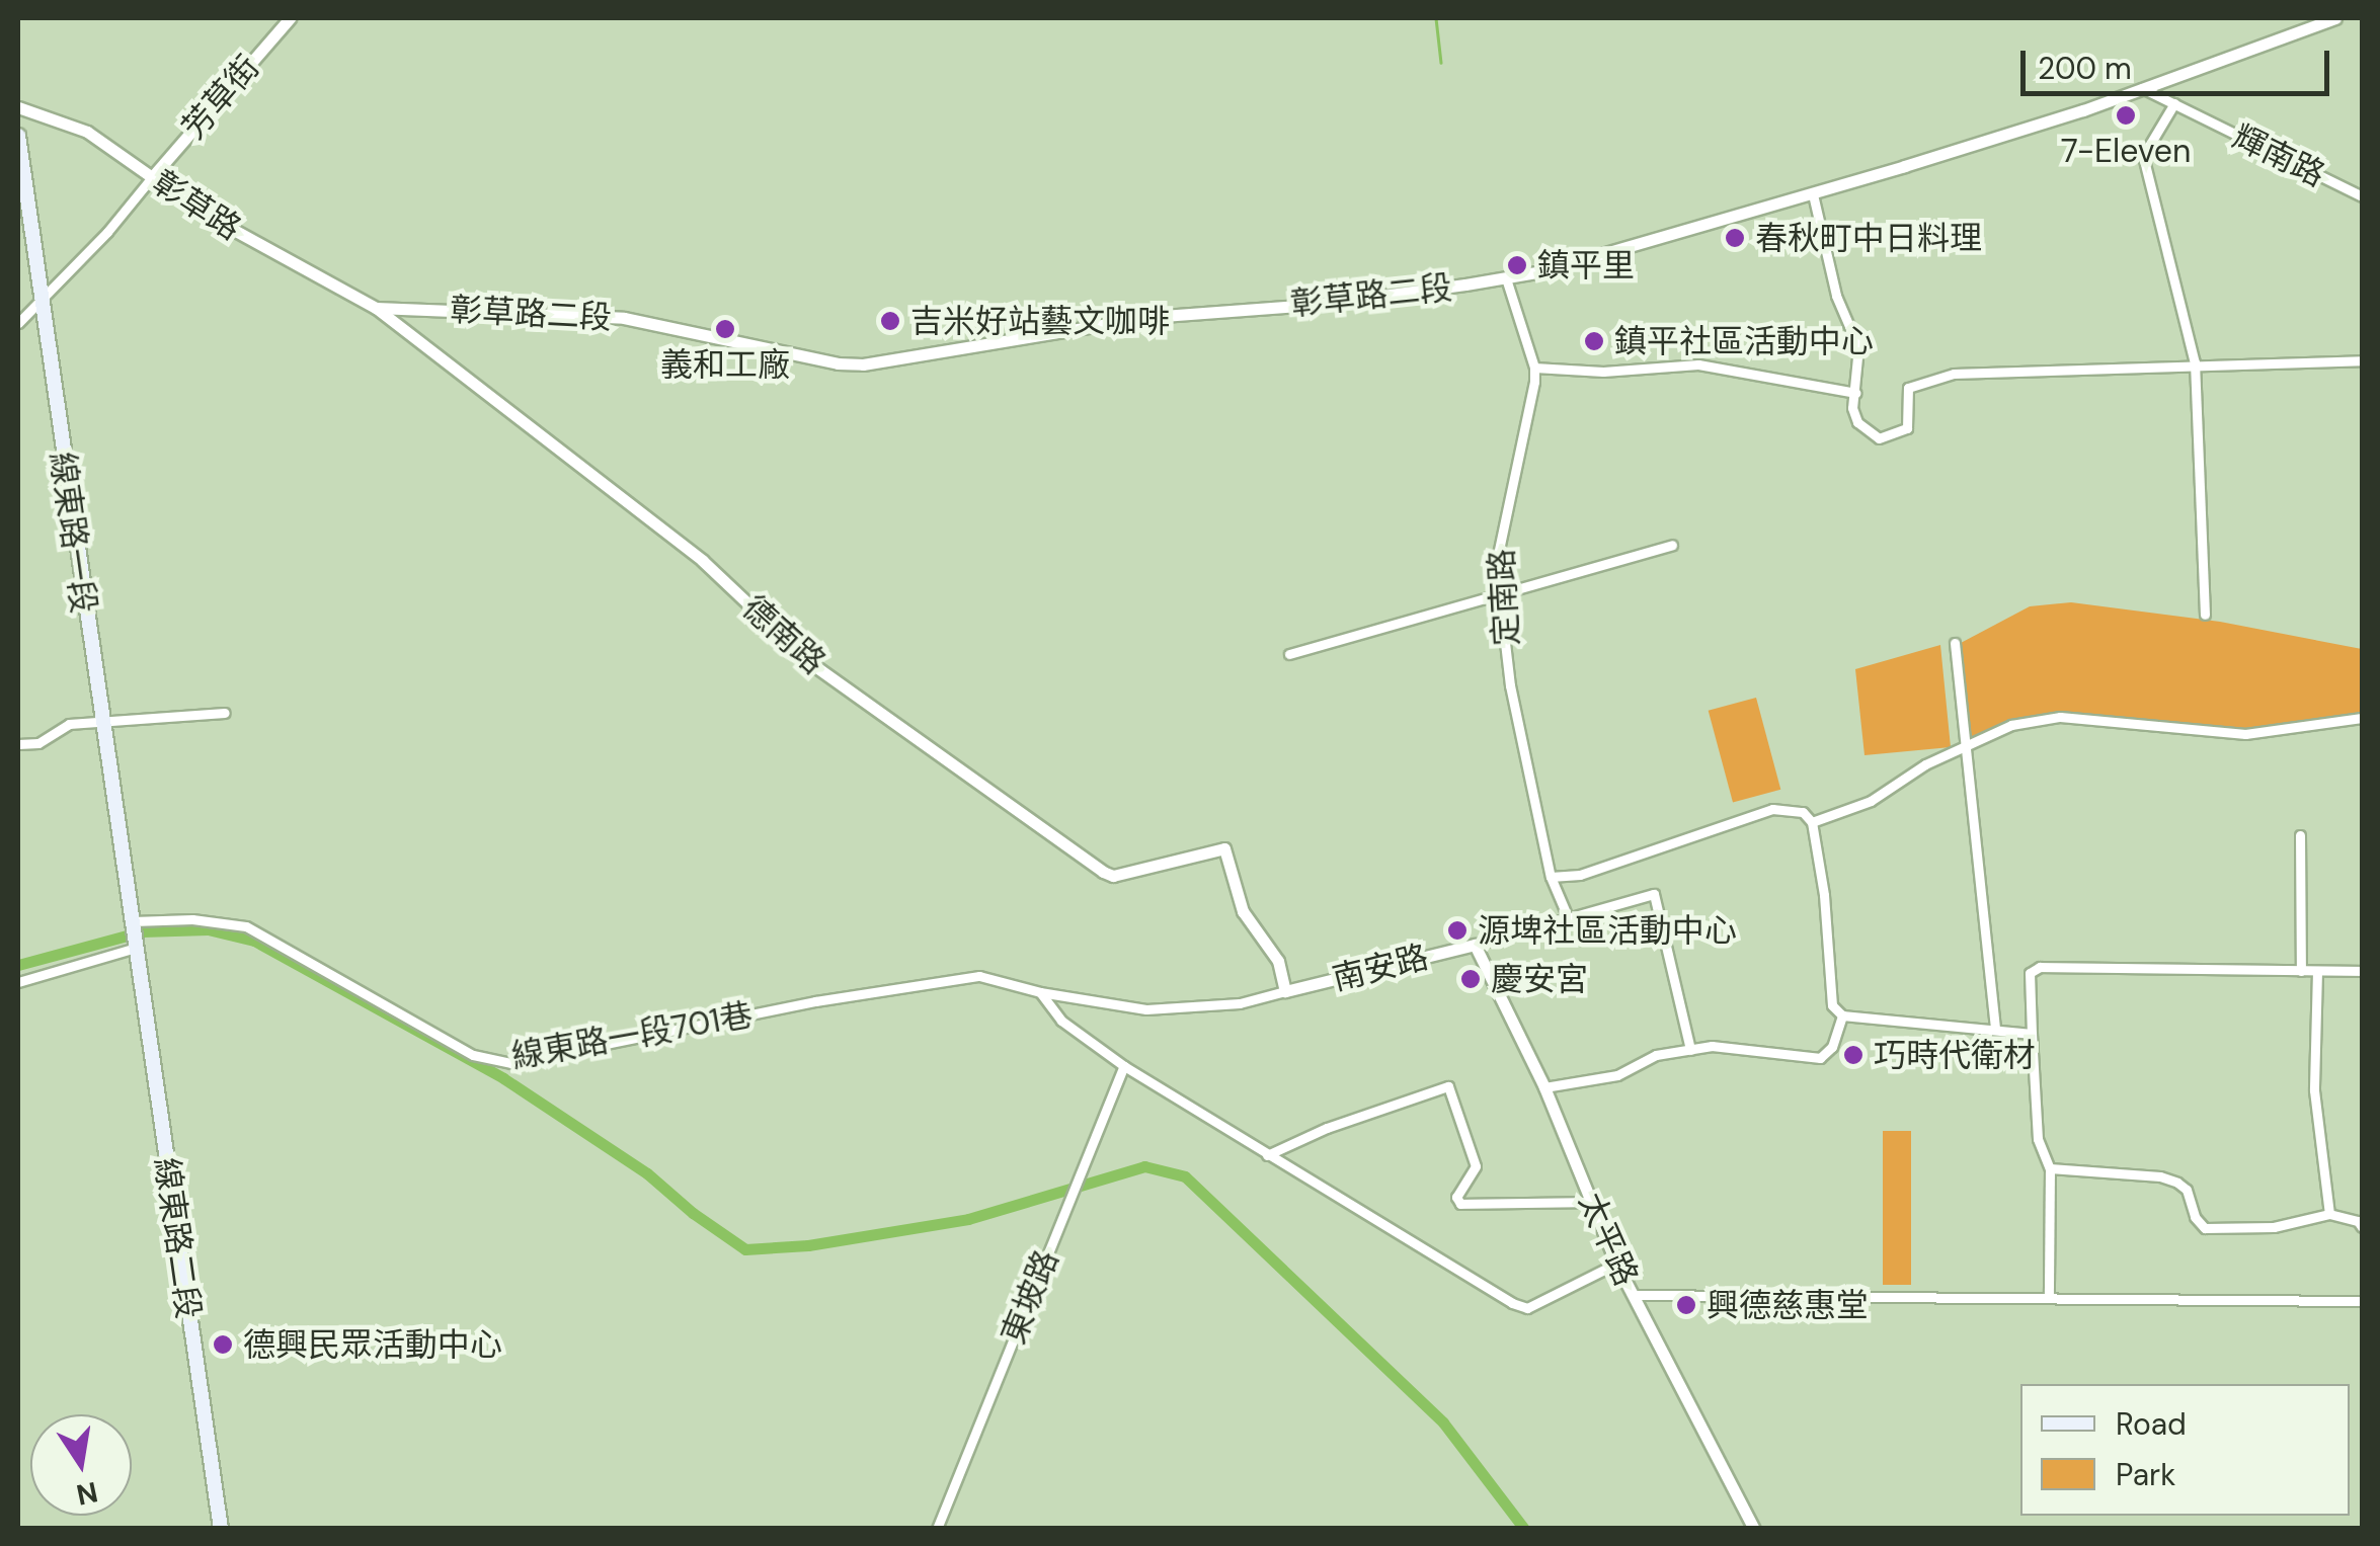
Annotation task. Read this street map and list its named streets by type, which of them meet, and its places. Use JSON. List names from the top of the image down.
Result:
{
  "streets": {
    "main road": ["線東路一段", "線東路二段"],
    "street": [
      "芳草街",
      "輝南路",
      "彰草路",
      "彰草路二段",
      "定南路",
      "德南路",
      "南安路",
      "線東路一段701巷",
      "太平路",
      "東坡路"
    ]
  },
  "crossings": [
    ["芳草街", "彰草路"],
    ["輝南路", "彰草路二段"],
    ["彰草路", "彰草路二段"],
    ["彰草路", "德南路"],
    ["彰草路二段", "定南路"],
    ["彰草路二段", "德南路"],
    ["線東路一段", "線東路一段701巷"],
    ["線東路一段", "線東路二段"],
    ["德南路", "南安路"],
    ["德南路", "線東路一段701巷"],
    ["南安路", "線東路一段701巷"],
    ["南安路", "太平路"],
    ["線東路一段701巷", "線東路二段"]
  ],
  "places": [
    "7-Eleven",
    "春秋町中日料理",
    "鎮平里",
    "吉米好站藝文咖啡",
    "義和工廠",
    "鎮平社區活動中心",
    "源埤社區活動中心",
    "慶安宮",
    "巧時代衛材",
    "興德慈惠堂",
    "德興民眾活動中心"
  ],
  "legend": ["Road", "Park"],
  "scale_bar": "200 m",
  "north": "bottom"
}
